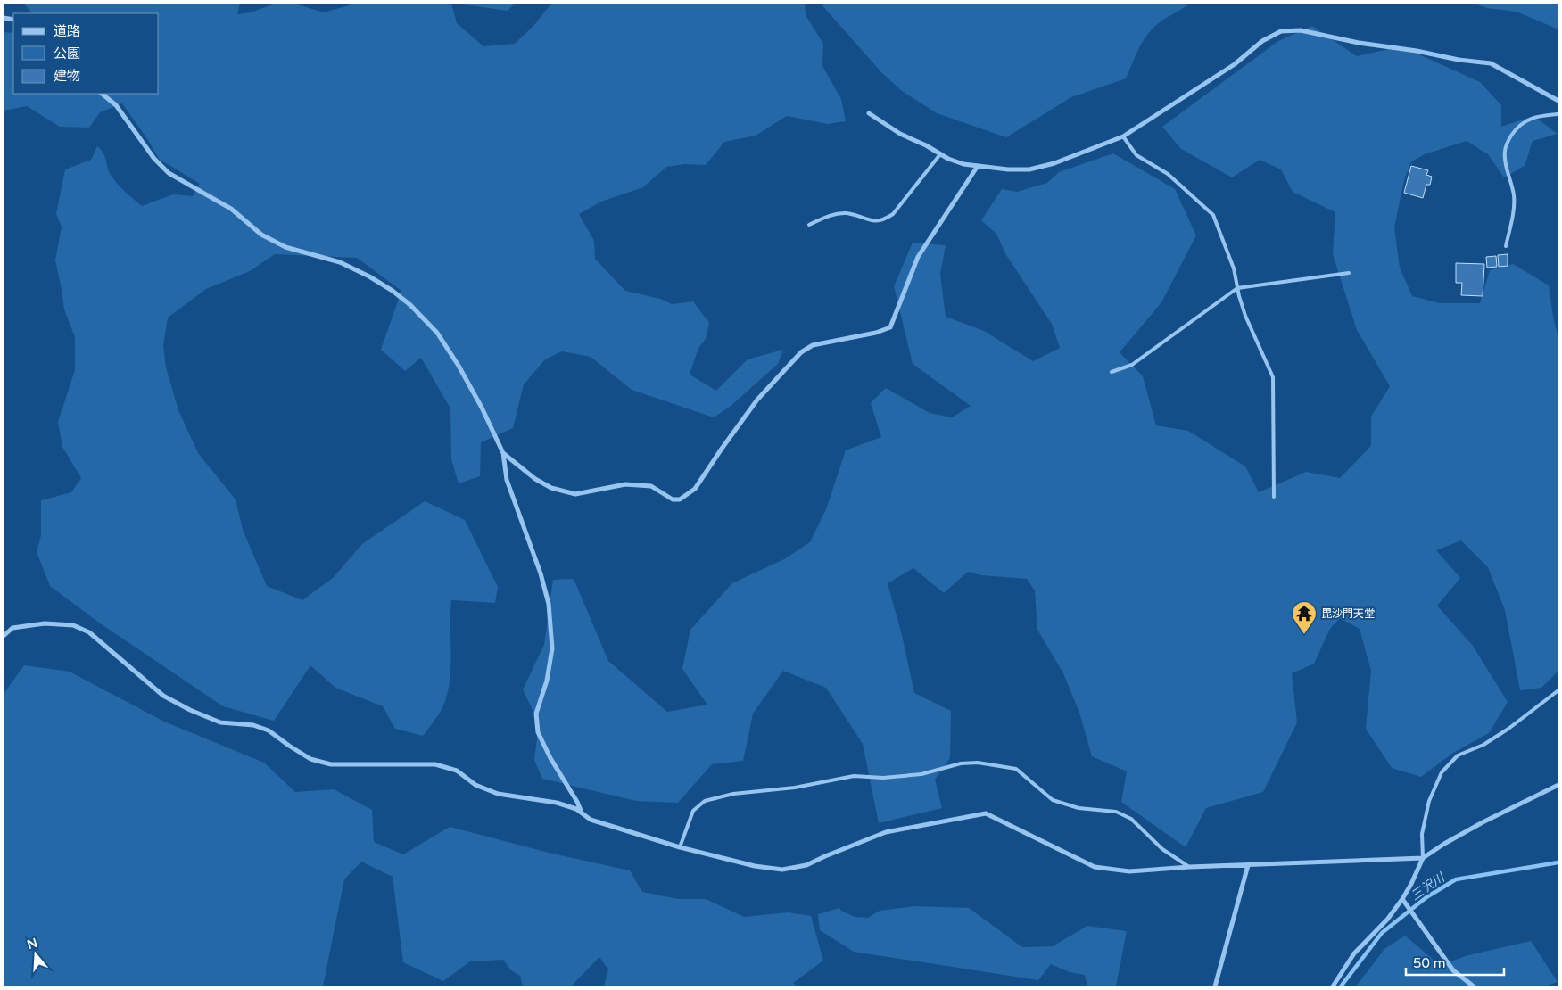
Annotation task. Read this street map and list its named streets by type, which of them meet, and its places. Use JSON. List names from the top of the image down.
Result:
{
  "water": ["三沢川"],
  "places": {
    "temple": ["毘沙門天堂"]
  },
  "legend": ["道路", "公園", "建物"],
  "scale_bar": "50 m",
  "north": "top"
}
